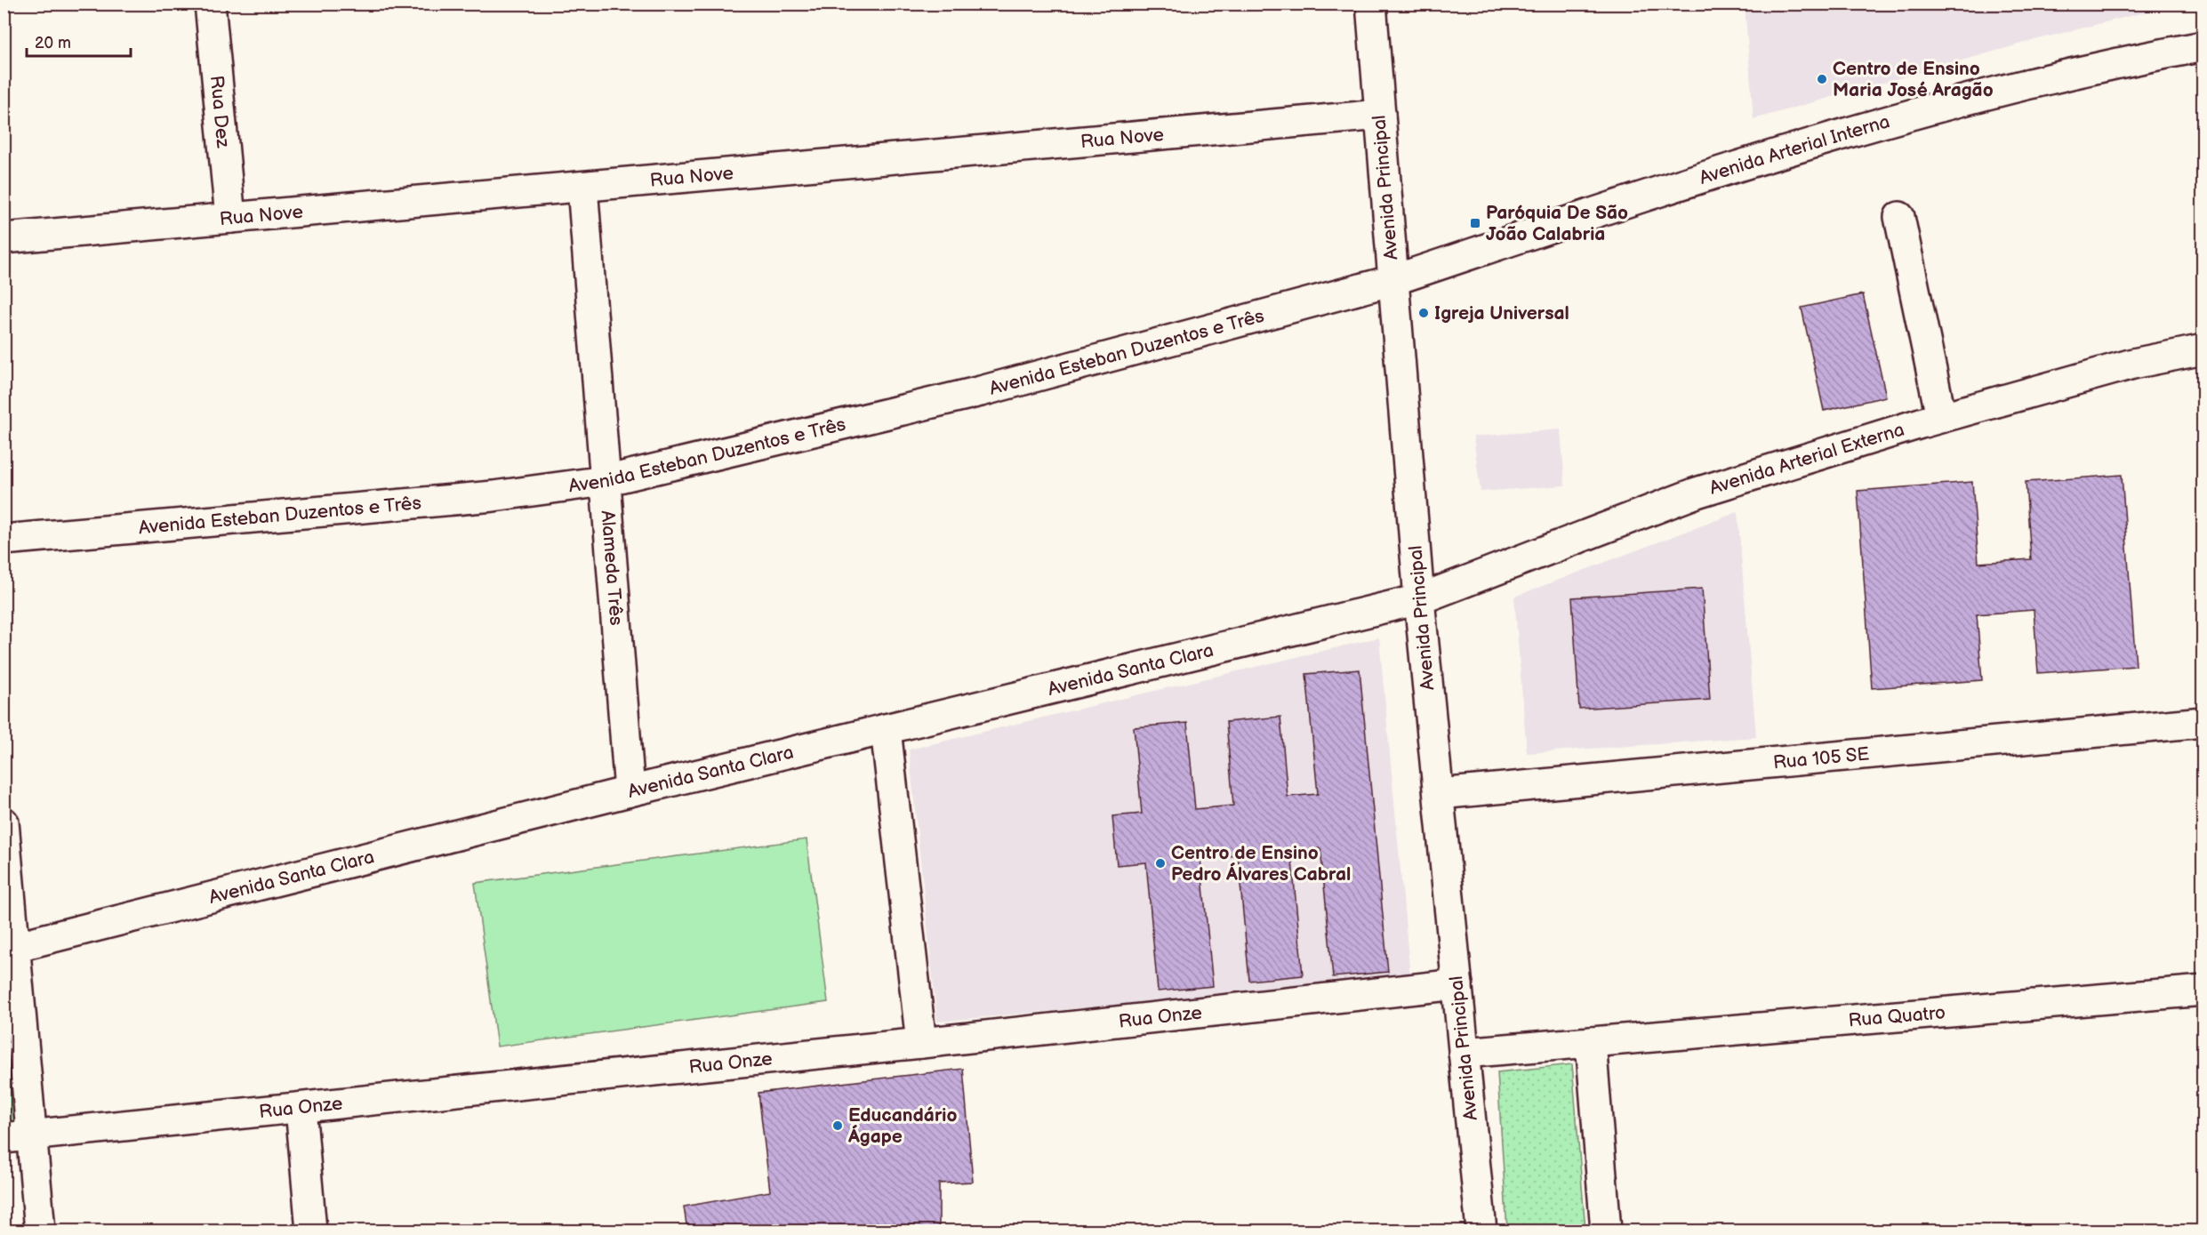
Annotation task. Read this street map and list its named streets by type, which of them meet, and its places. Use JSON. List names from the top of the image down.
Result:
{
  "streets": {
    "street": [
      "Rua Dez",
      "Rua Nove",
      "Avenida Arterial Interna",
      "Avenida Principal",
      "Avenida Esteban Duzentos e Três",
      "Avenida Arterial Externa",
      "Alameda Três",
      "Avenida Santa Clara",
      "Rua 105 SE",
      "Rua Quatro",
      "Rua Onze"
    ]
  },
  "crossings": [
    ["Rua Dez", "Rua Nove"],
    ["Rua Nove", "Avenida Principal"],
    ["Rua Nove", "Alameda Três"],
    ["Avenida Arterial Interna", "Avenida Principal"],
    ["Avenida Arterial Interna", "Avenida Esteban Duzentos e Três"],
    ["Avenida Principal", "Avenida Esteban Duzentos e Três"],
    ["Avenida Principal", "Avenida Arterial Externa"],
    ["Avenida Principal", "Avenida Santa Clara"],
    ["Avenida Principal", "Rua 105 SE"],
    ["Avenida Principal", "Rua Quatro"],
    ["Avenida Principal", "Rua Onze"],
    ["Avenida Esteban Duzentos e Três", "Alameda Três"],
    ["Avenida Arterial Externa", "Avenida Santa Clara"],
    ["Alameda Três", "Avenida Santa Clara"]
  ],
  "places": {
    "other": [
      "Centro de Ensino Maria José Aragão",
      "Igreja Universal",
      "Centro de Ensino Pedro Álvares Cabral",
      "Educandário Ágape"
    ],
    "transit": ["Paróquia De São João Calabria"]
  },
  "scale_bar": "20 m"
}
